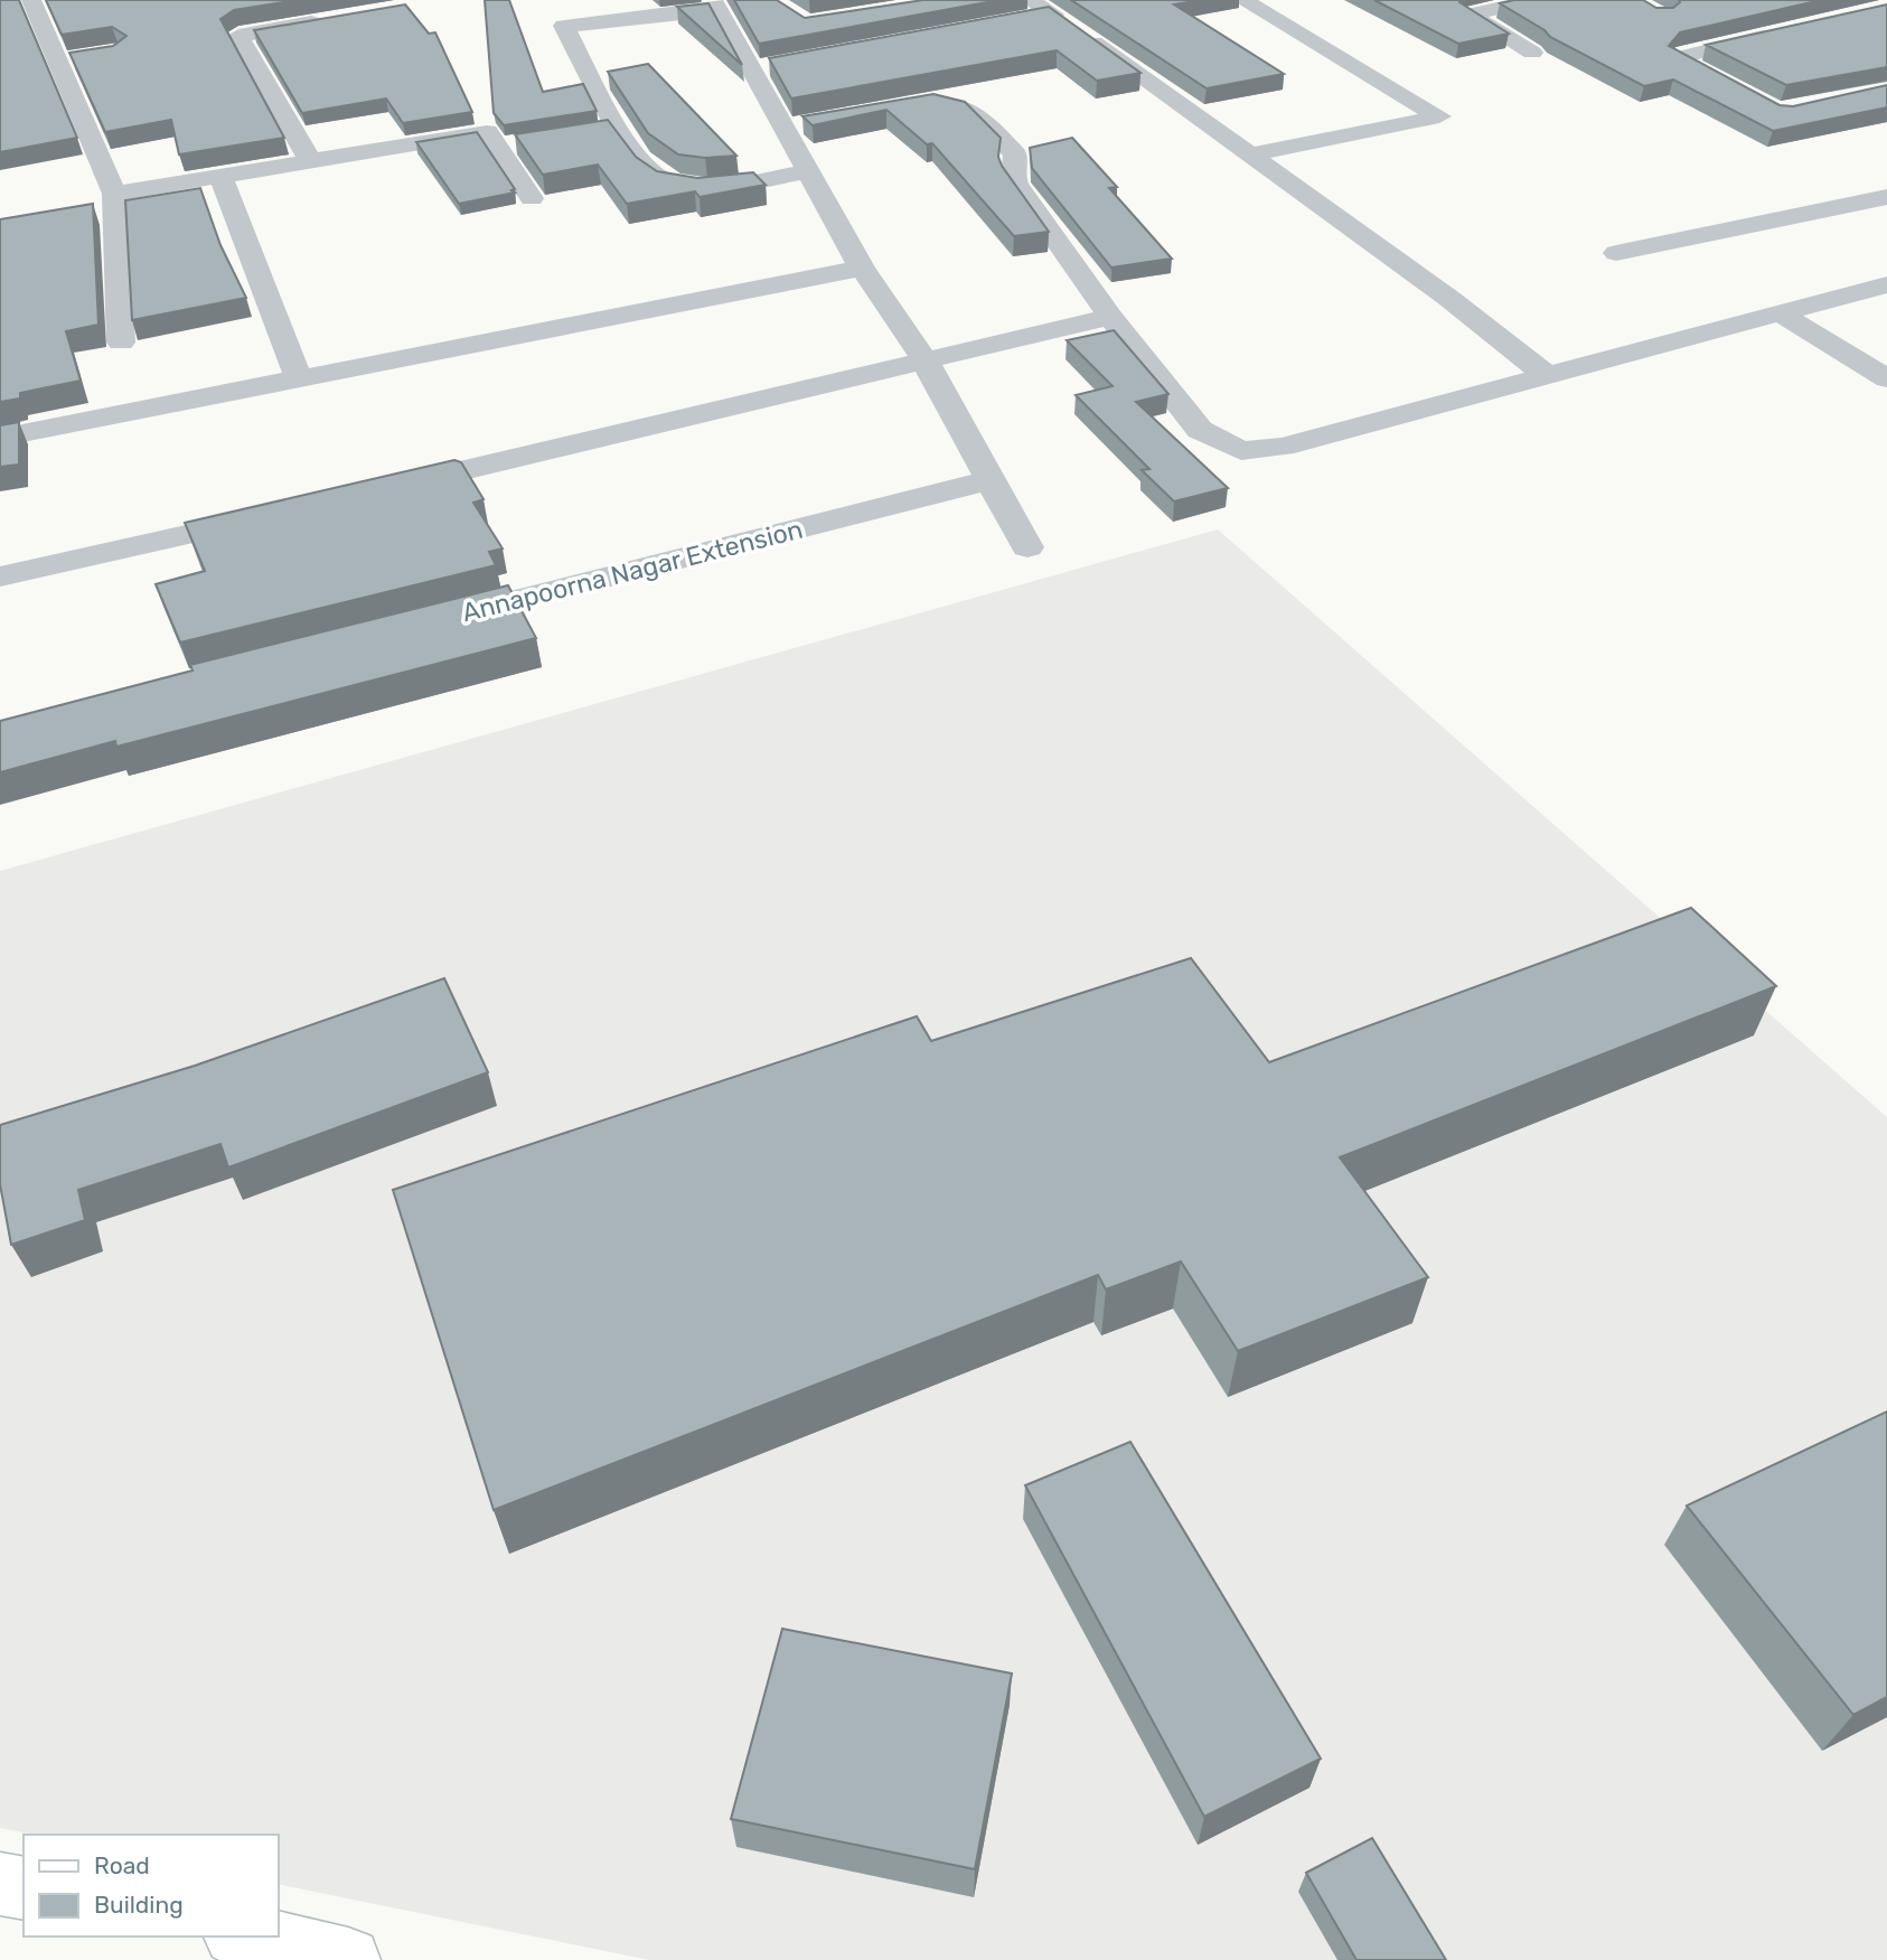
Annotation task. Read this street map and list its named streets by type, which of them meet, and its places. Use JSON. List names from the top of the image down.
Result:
{
  "streets": {
    "street": ["Annapoorna Nagar Extension"]
  },
  "legend": ["Road", "Building"]
}
